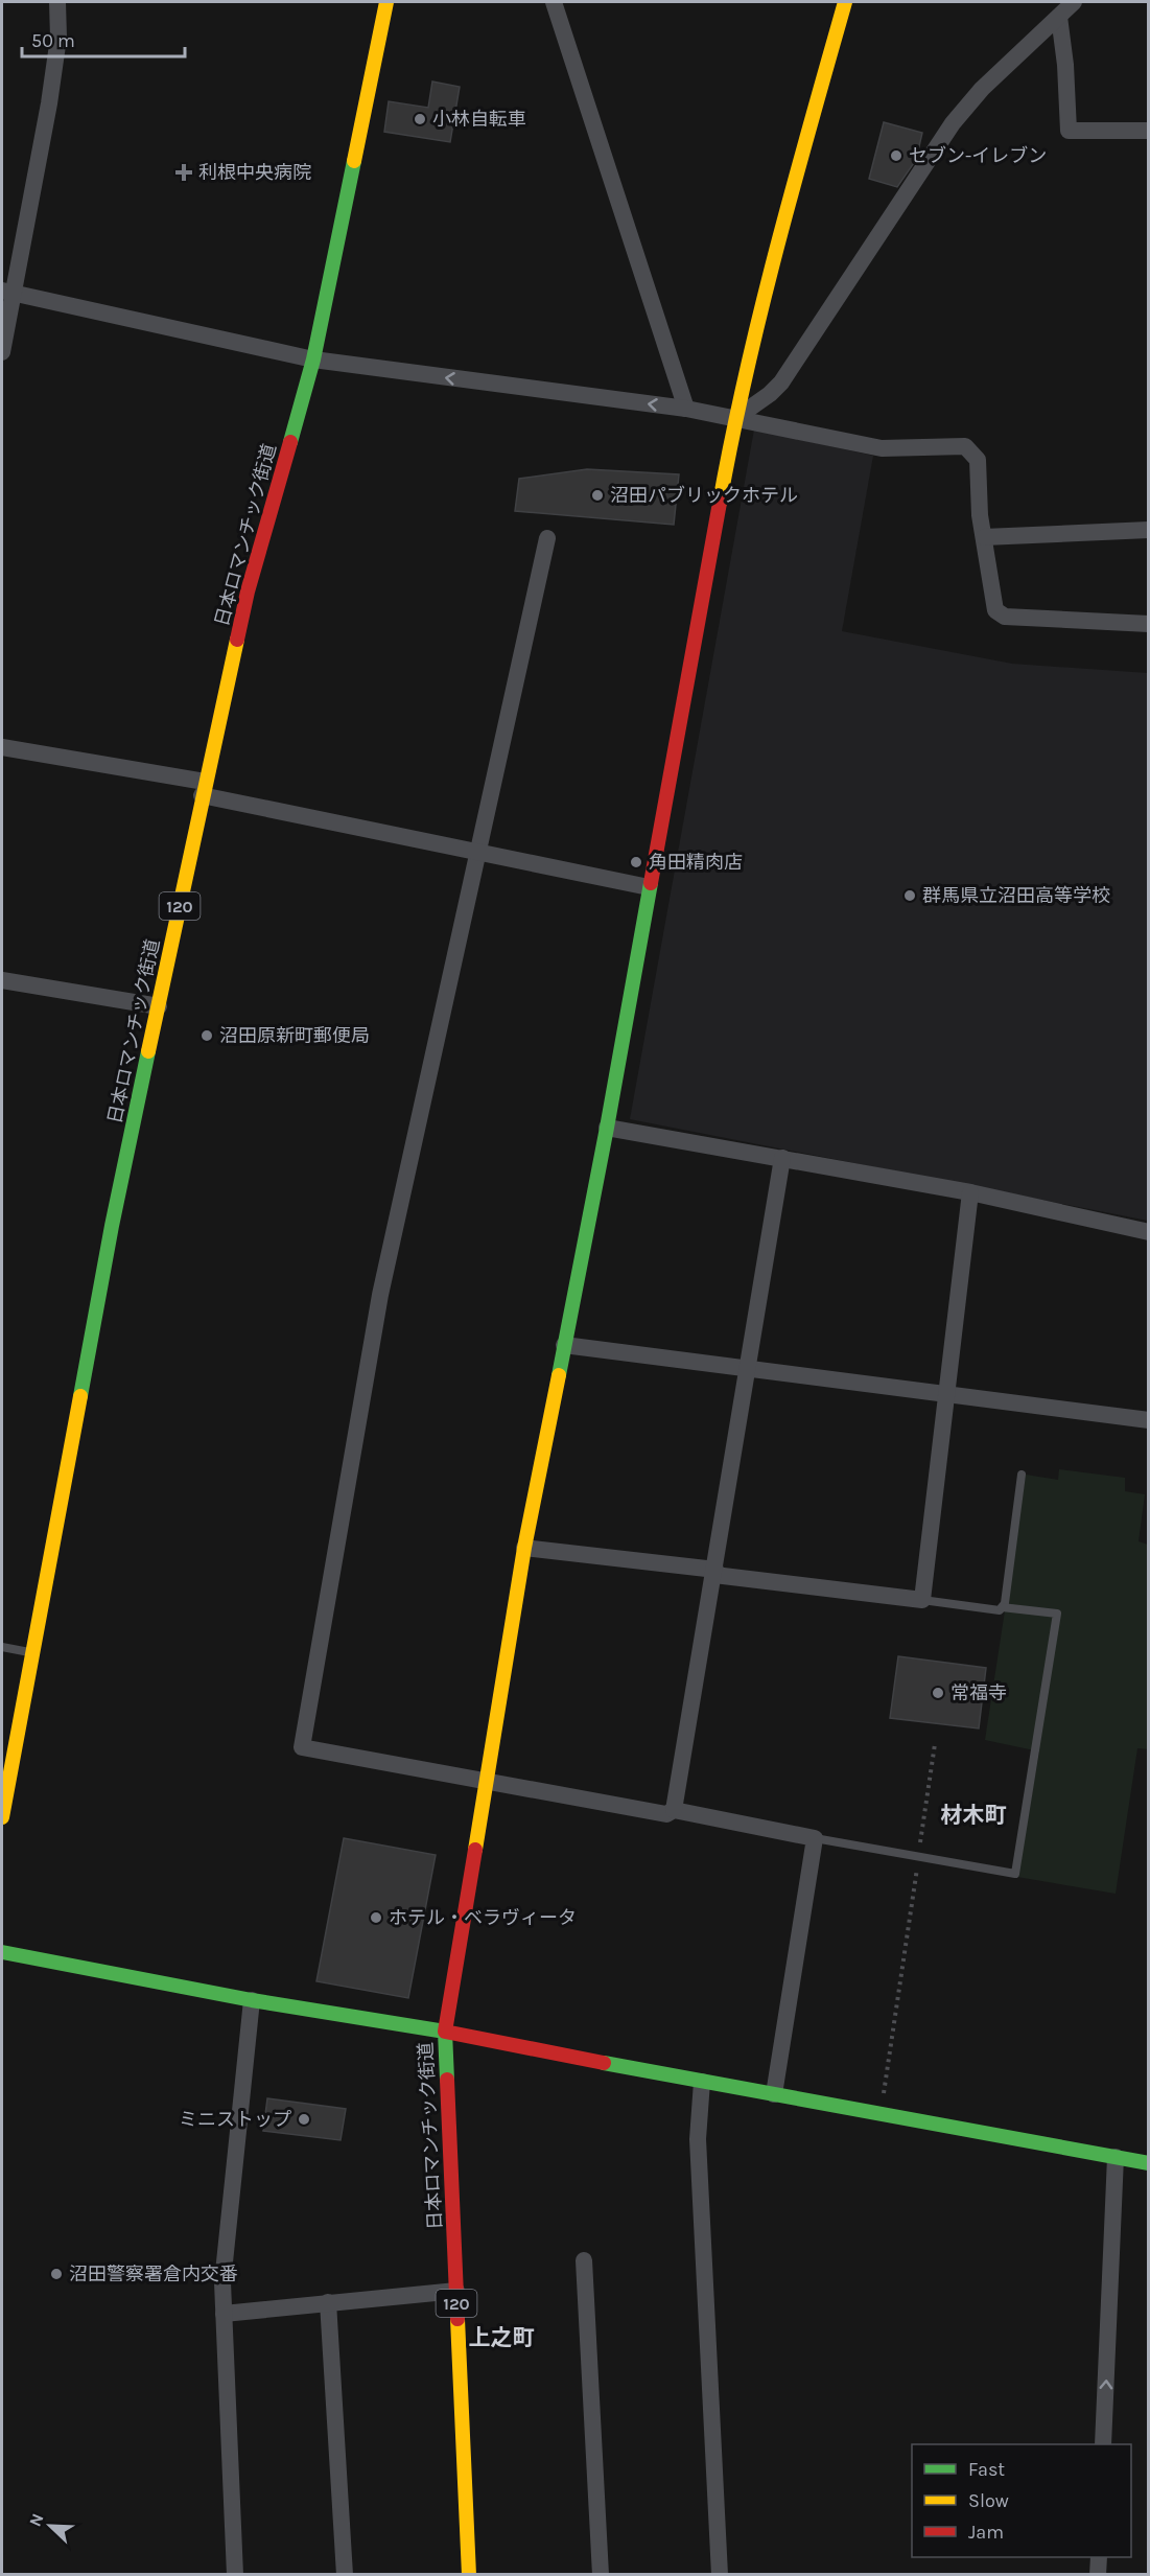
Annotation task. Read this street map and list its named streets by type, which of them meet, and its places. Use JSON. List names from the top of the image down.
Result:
{
  "streets": {
    "main road": ["日本ロマンチック街道", "120"]
  },
  "districts": ["材木町", "上之町"],
  "places": {
    "other": [
      "小林自転車",
      "セブン-イレブン",
      "沼田パブリックホテル",
      "角田精肉店",
      "群馬県立沼田高等学校",
      "沼田原新町郵便局",
      "常福寺",
      "ホテル・ベラヴィータ",
      "ミニストップ",
      "沼田警察署倉内交番"
    ],
    "health": ["利根中央病院"]
  },
  "legend": ["Fast", "Slow", "Jam"],
  "scale_bar": "50 m",
  "north": "top left"
}
